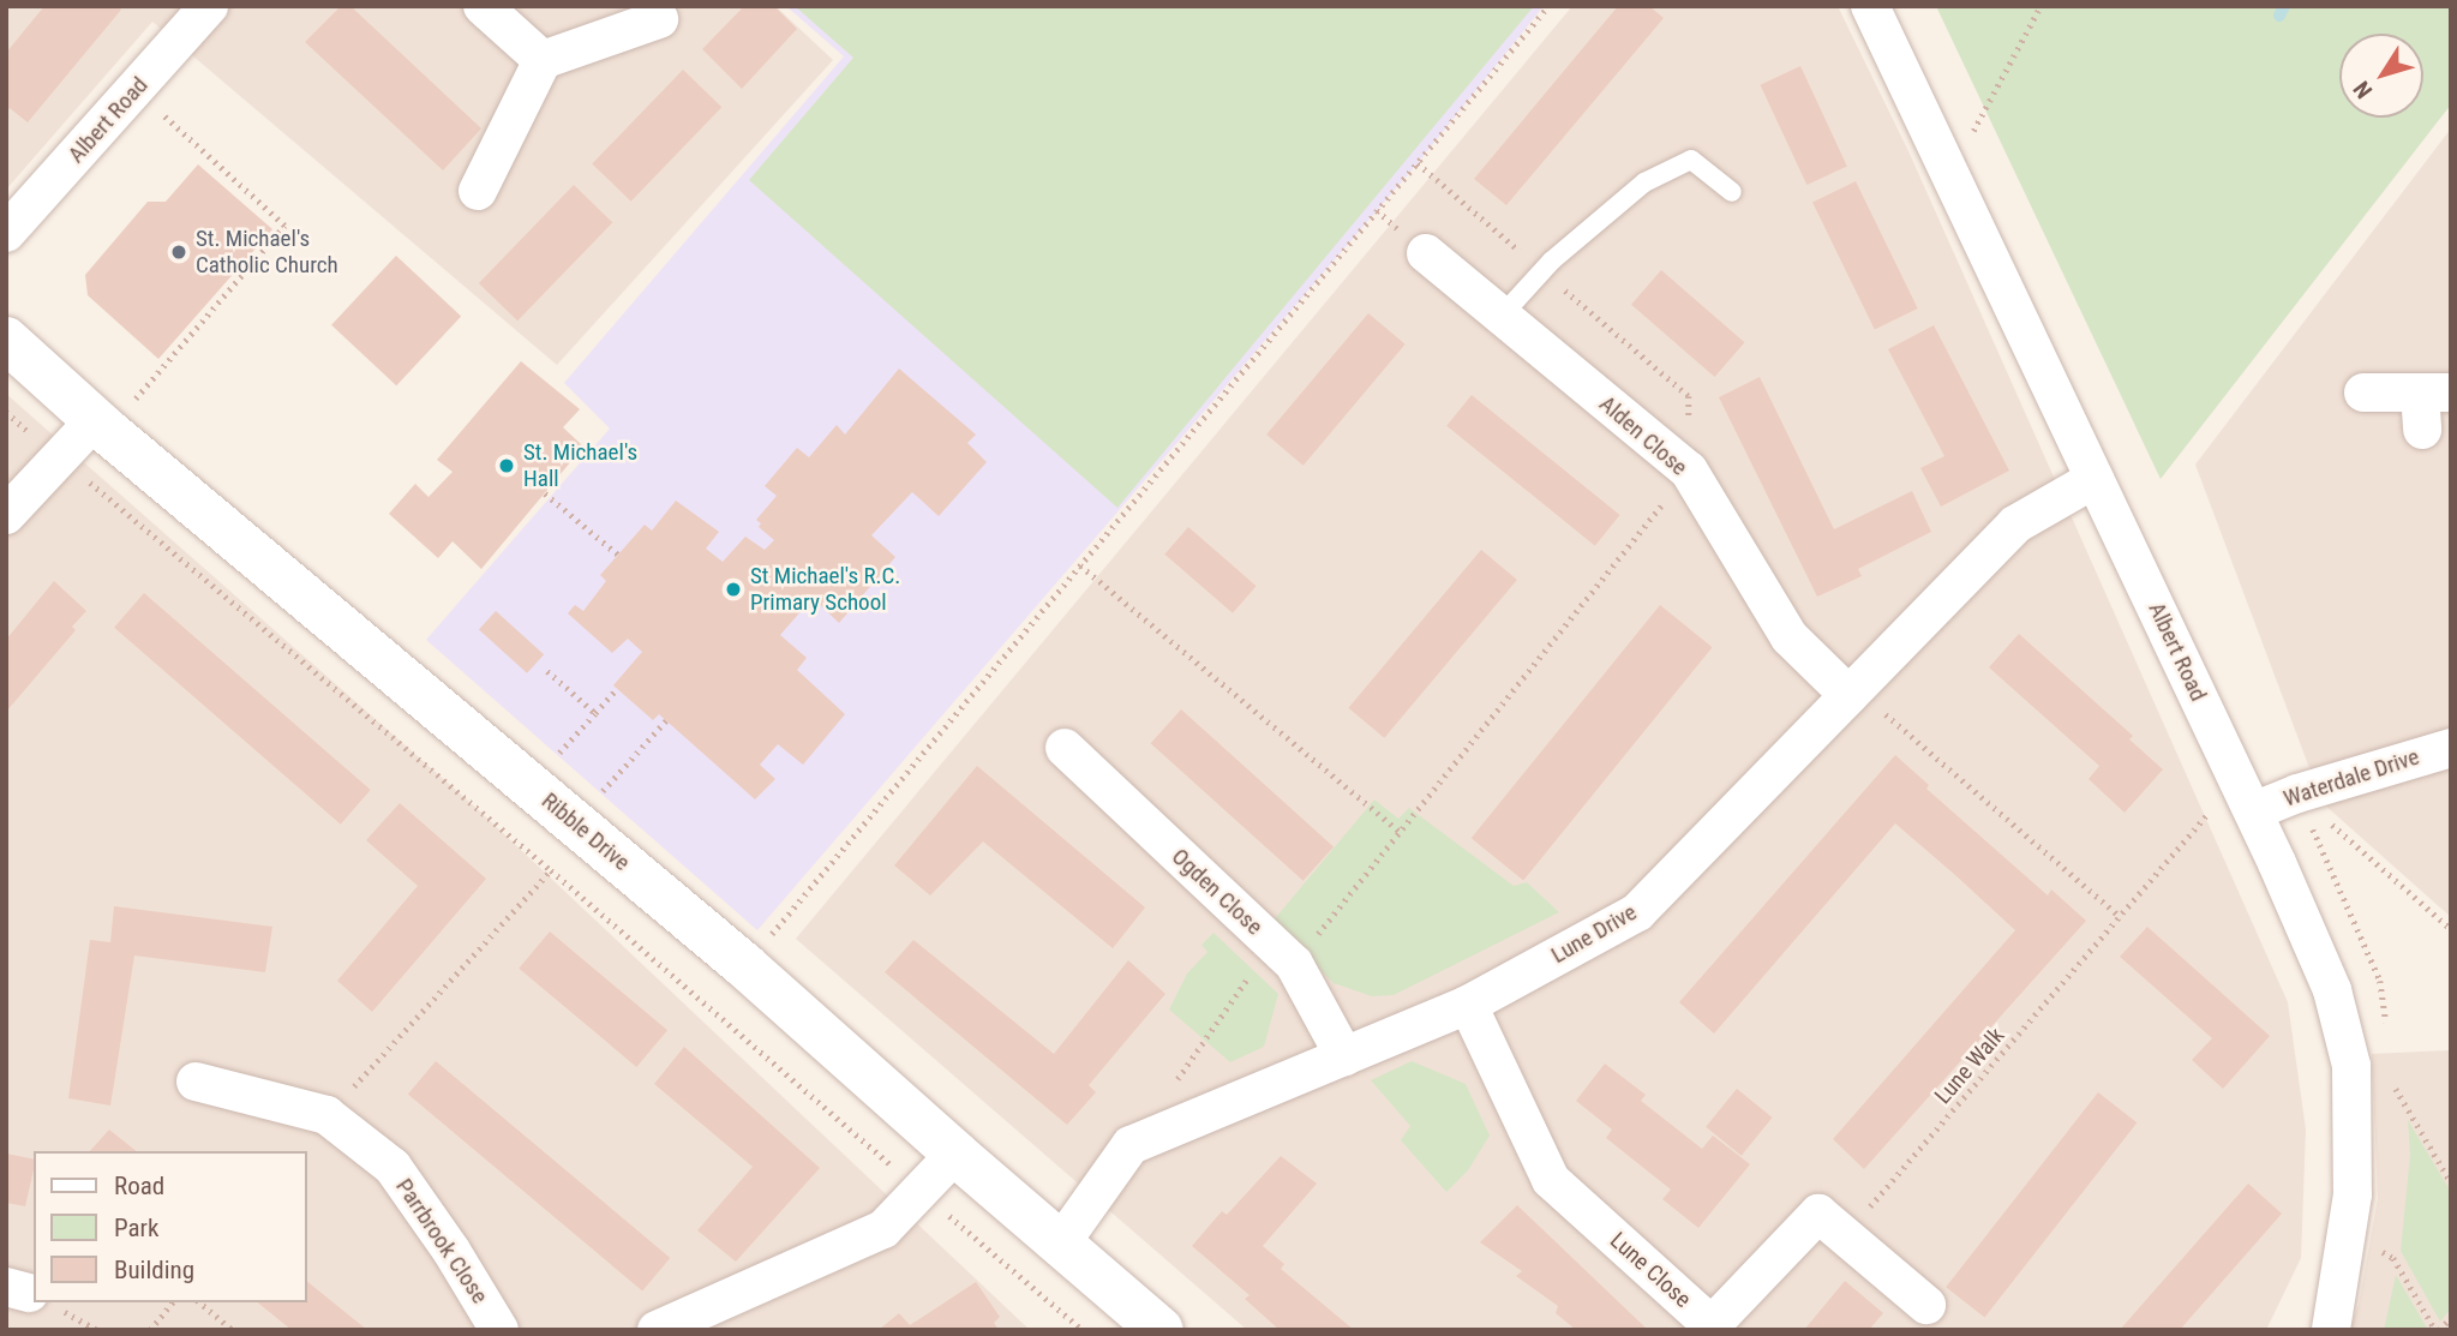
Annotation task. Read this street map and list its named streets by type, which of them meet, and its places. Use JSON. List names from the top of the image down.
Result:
{
  "streets": {
    "street": [
      "Albert Road",
      "Alden Close",
      "Waterdale Drive",
      "Ribble Drive",
      "Ogden Close",
      "Lune Drive",
      "Parrbrook Close",
      "Lune Close"
    ],
    "path": ["Lune Walk"]
  },
  "crossings": [
    ["Albert Road", "Waterdale Drive"],
    ["Albert Road", "Lune Drive"],
    ["Albert Road", "Lune Walk"],
    ["Alden Close", "Lune Drive"],
    ["Waterdale Drive", "Lune Walk"],
    ["Ribble Drive", "Lune Drive"],
    ["Ogden Close", "Lune Drive"],
    ["Lune Drive", "Lune Close"],
    ["Lune Walk", "Lune Close"]
  ],
  "places": ["St. Michael's Catholic Church", "St. Michael's Hall", "St Michael's R.C. Primary School"],
  "legend": ["Road", "Park", "Building"],
  "north": "bottom left"
}
